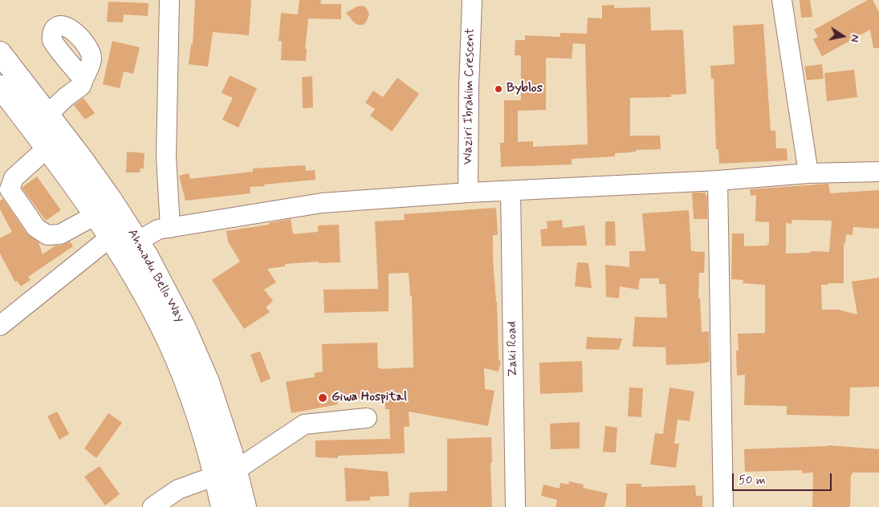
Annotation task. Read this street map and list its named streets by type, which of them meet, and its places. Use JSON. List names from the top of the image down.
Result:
{
  "streets": {
    "main road": ["Ahmadu Bello Way"],
    "street": ["Waziri Ibrahim Crescent", "Zaki Road"]
  },
  "places": ["Byblos", "Giwa Hospital"],
  "scale_bar": "50 m",
  "north": "right"
}
